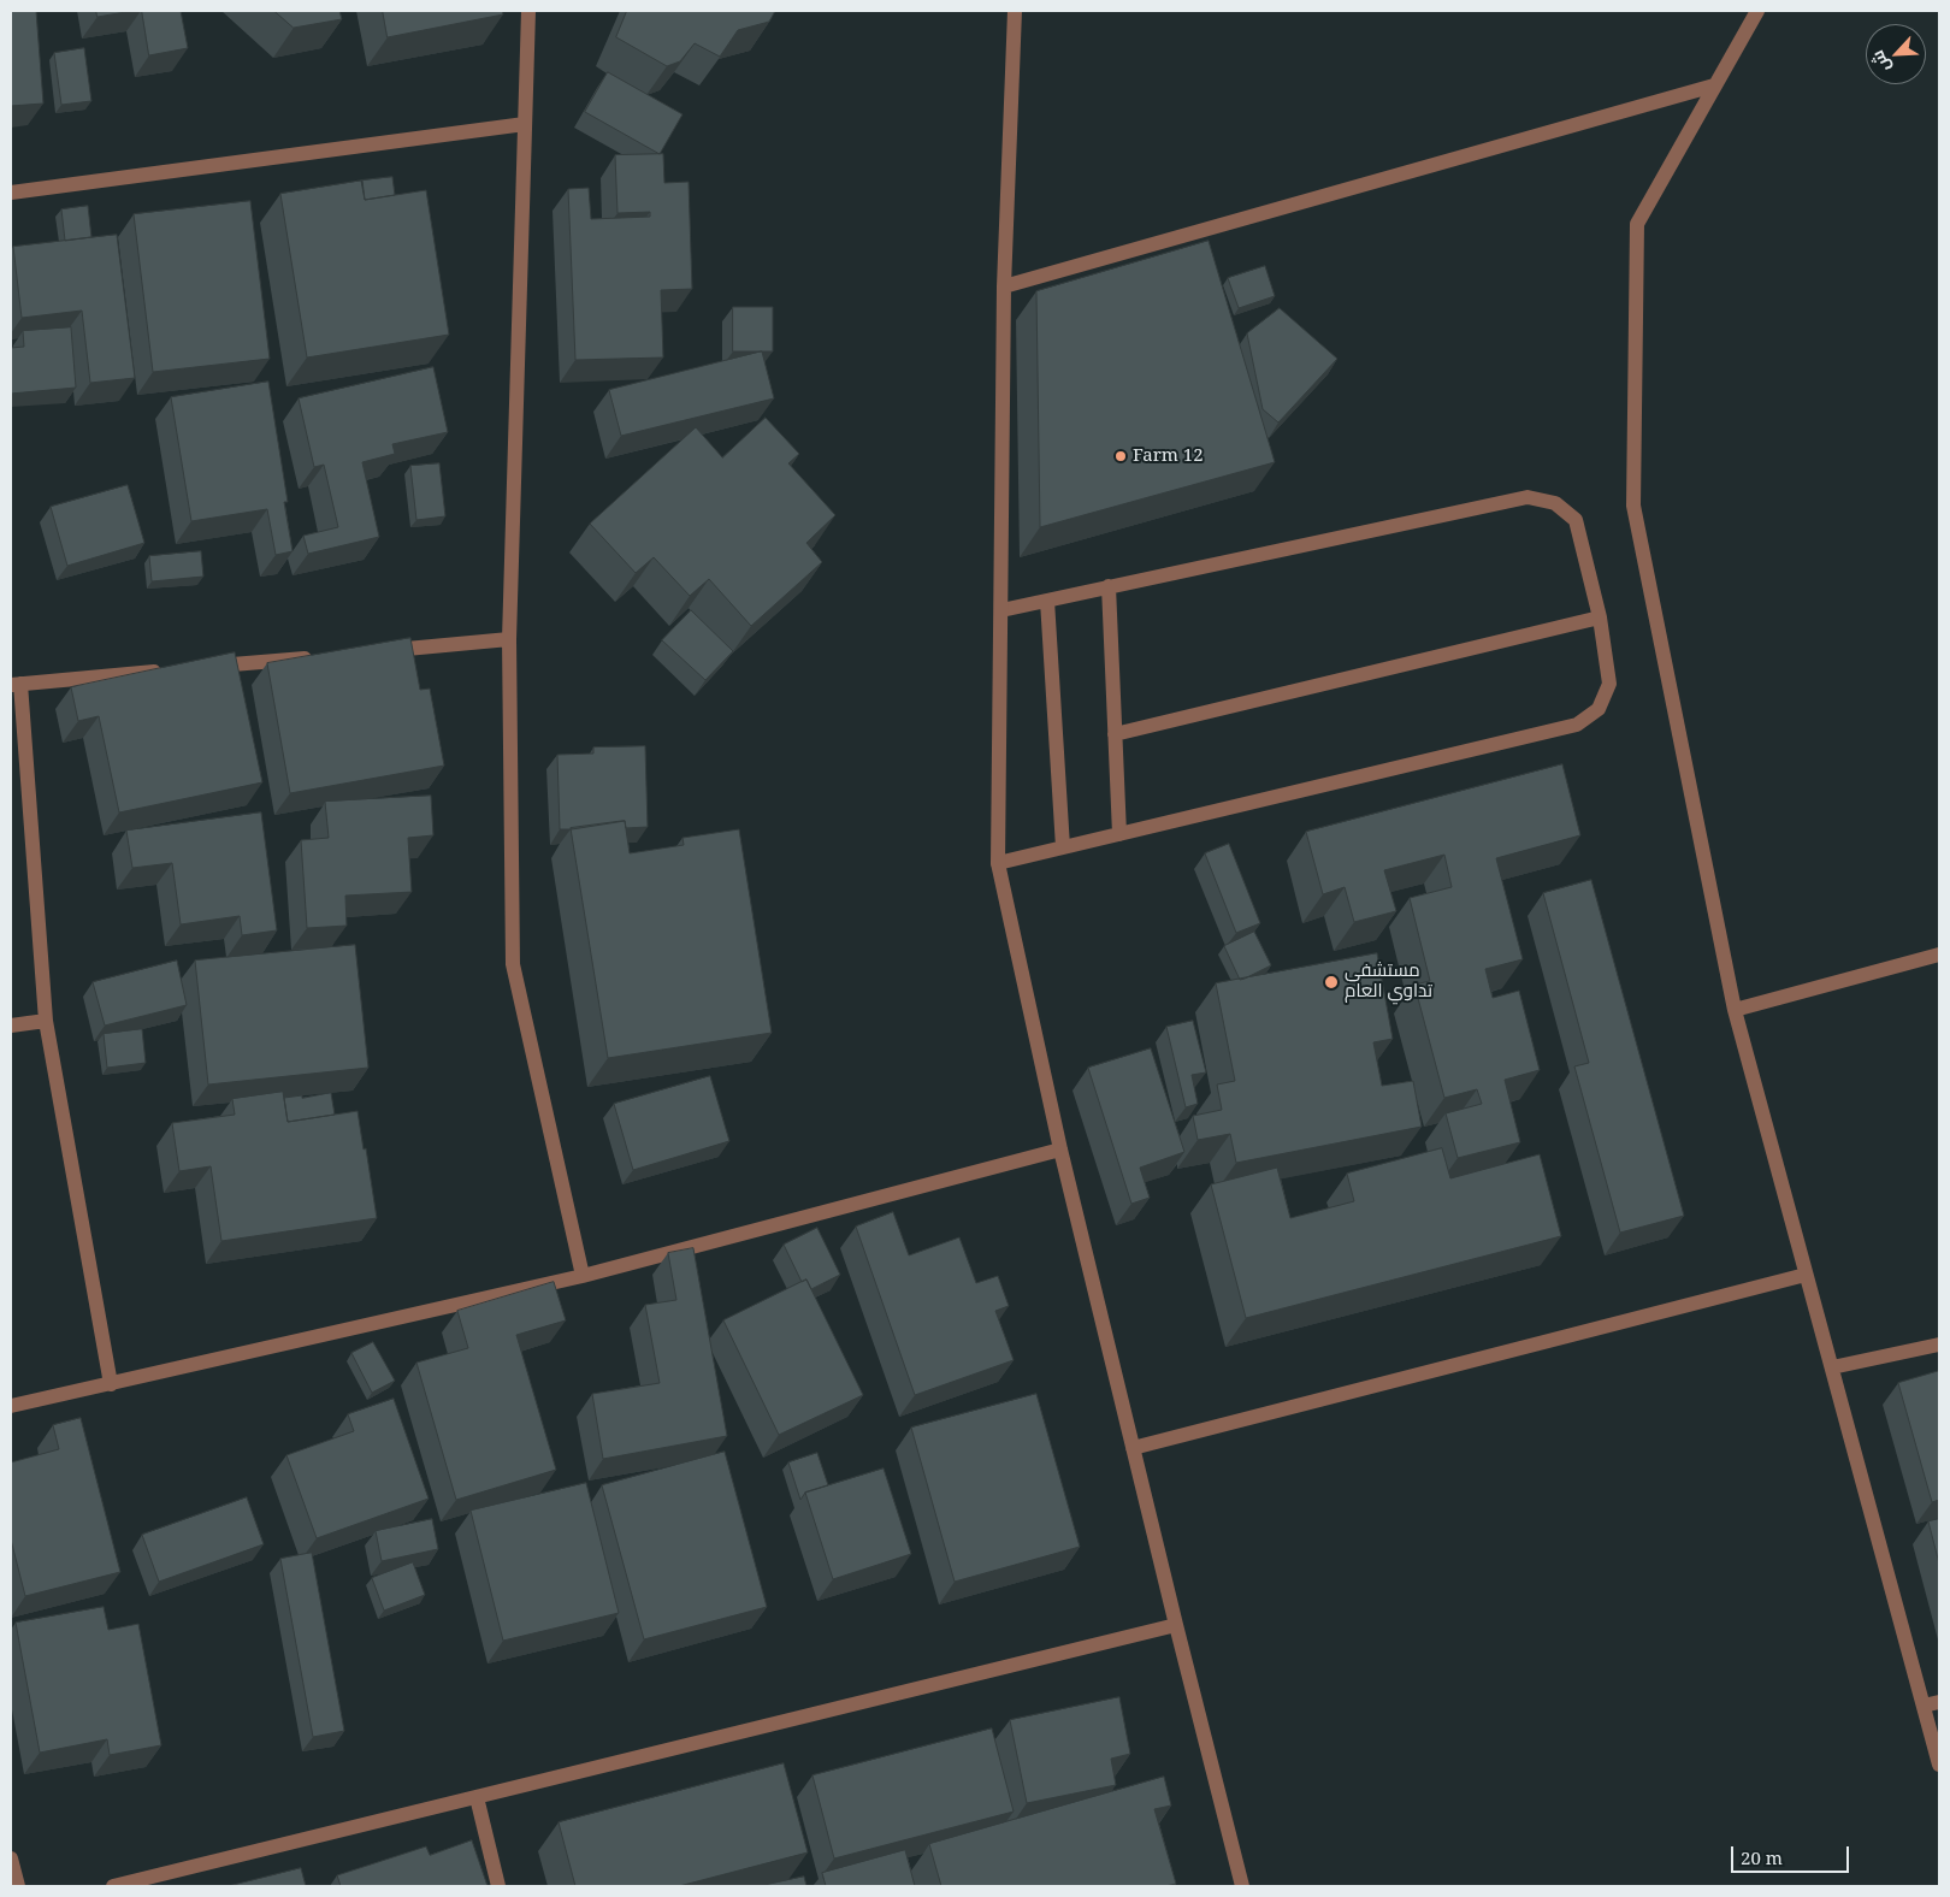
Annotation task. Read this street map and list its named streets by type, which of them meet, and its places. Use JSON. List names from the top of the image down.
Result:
{
  "places": ["Farm 12", "مستشفى تداوي العام"],
  "scale_bar": "20 m",
  "north": "bottom left"
}
